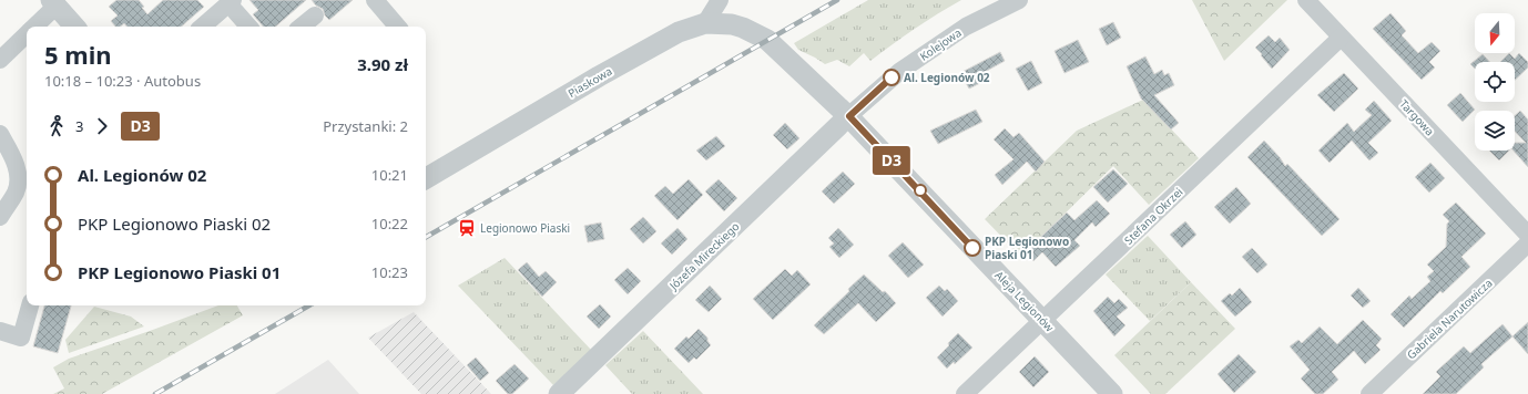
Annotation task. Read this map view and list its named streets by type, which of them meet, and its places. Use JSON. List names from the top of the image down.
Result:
{
  "streets": {
    "street": [
      "Kolejowa",
      "Piaskowa",
      "Targowa",
      "Stefana Okrzei",
      "Józefa Mireckiego",
      "Aleja Legionów",
      "Gabriela Narutowicza"
    ]
  },
  "crossings": [
    ["Kolejowa", "Józefa Mireckiego"],
    ["Kolejowa", "Aleja Legionów"],
    ["Piaskowa", "Aleja Legionów"],
    ["Targowa", "Stefana Okrzei"],
    ["Stefana Okrzei", "Aleja Legionów"],
    ["Józefa Mireckiego", "Aleja Legionów"]
  ],
  "places": {
    "other": ["Al. Legionów 02", "PKP Legionowo Piaski 01"],
    "station": ["Legionowo Piaski"]
  },
  "lines": ["bus line D3"],
  "north": "bottom",
  "page": {
    "on_map": "D3",
    "heading": ["5 min", "10:18 – 10:23 · Autobus", "3.90 zł"],
    "legs": ["3", "D3", "Przystanki: 2"],
    "list": [
      {
        "name": "Al. Legionów 02",
        "value": "10:21"
      },
      {
        "name": "PKP Legionowo Piaski 02",
        "value": "10:22"
      },
      {
        "name": "PKP Legionowo Piaski 01",
        "value": "10:23"
      }
    ]
  }
}
